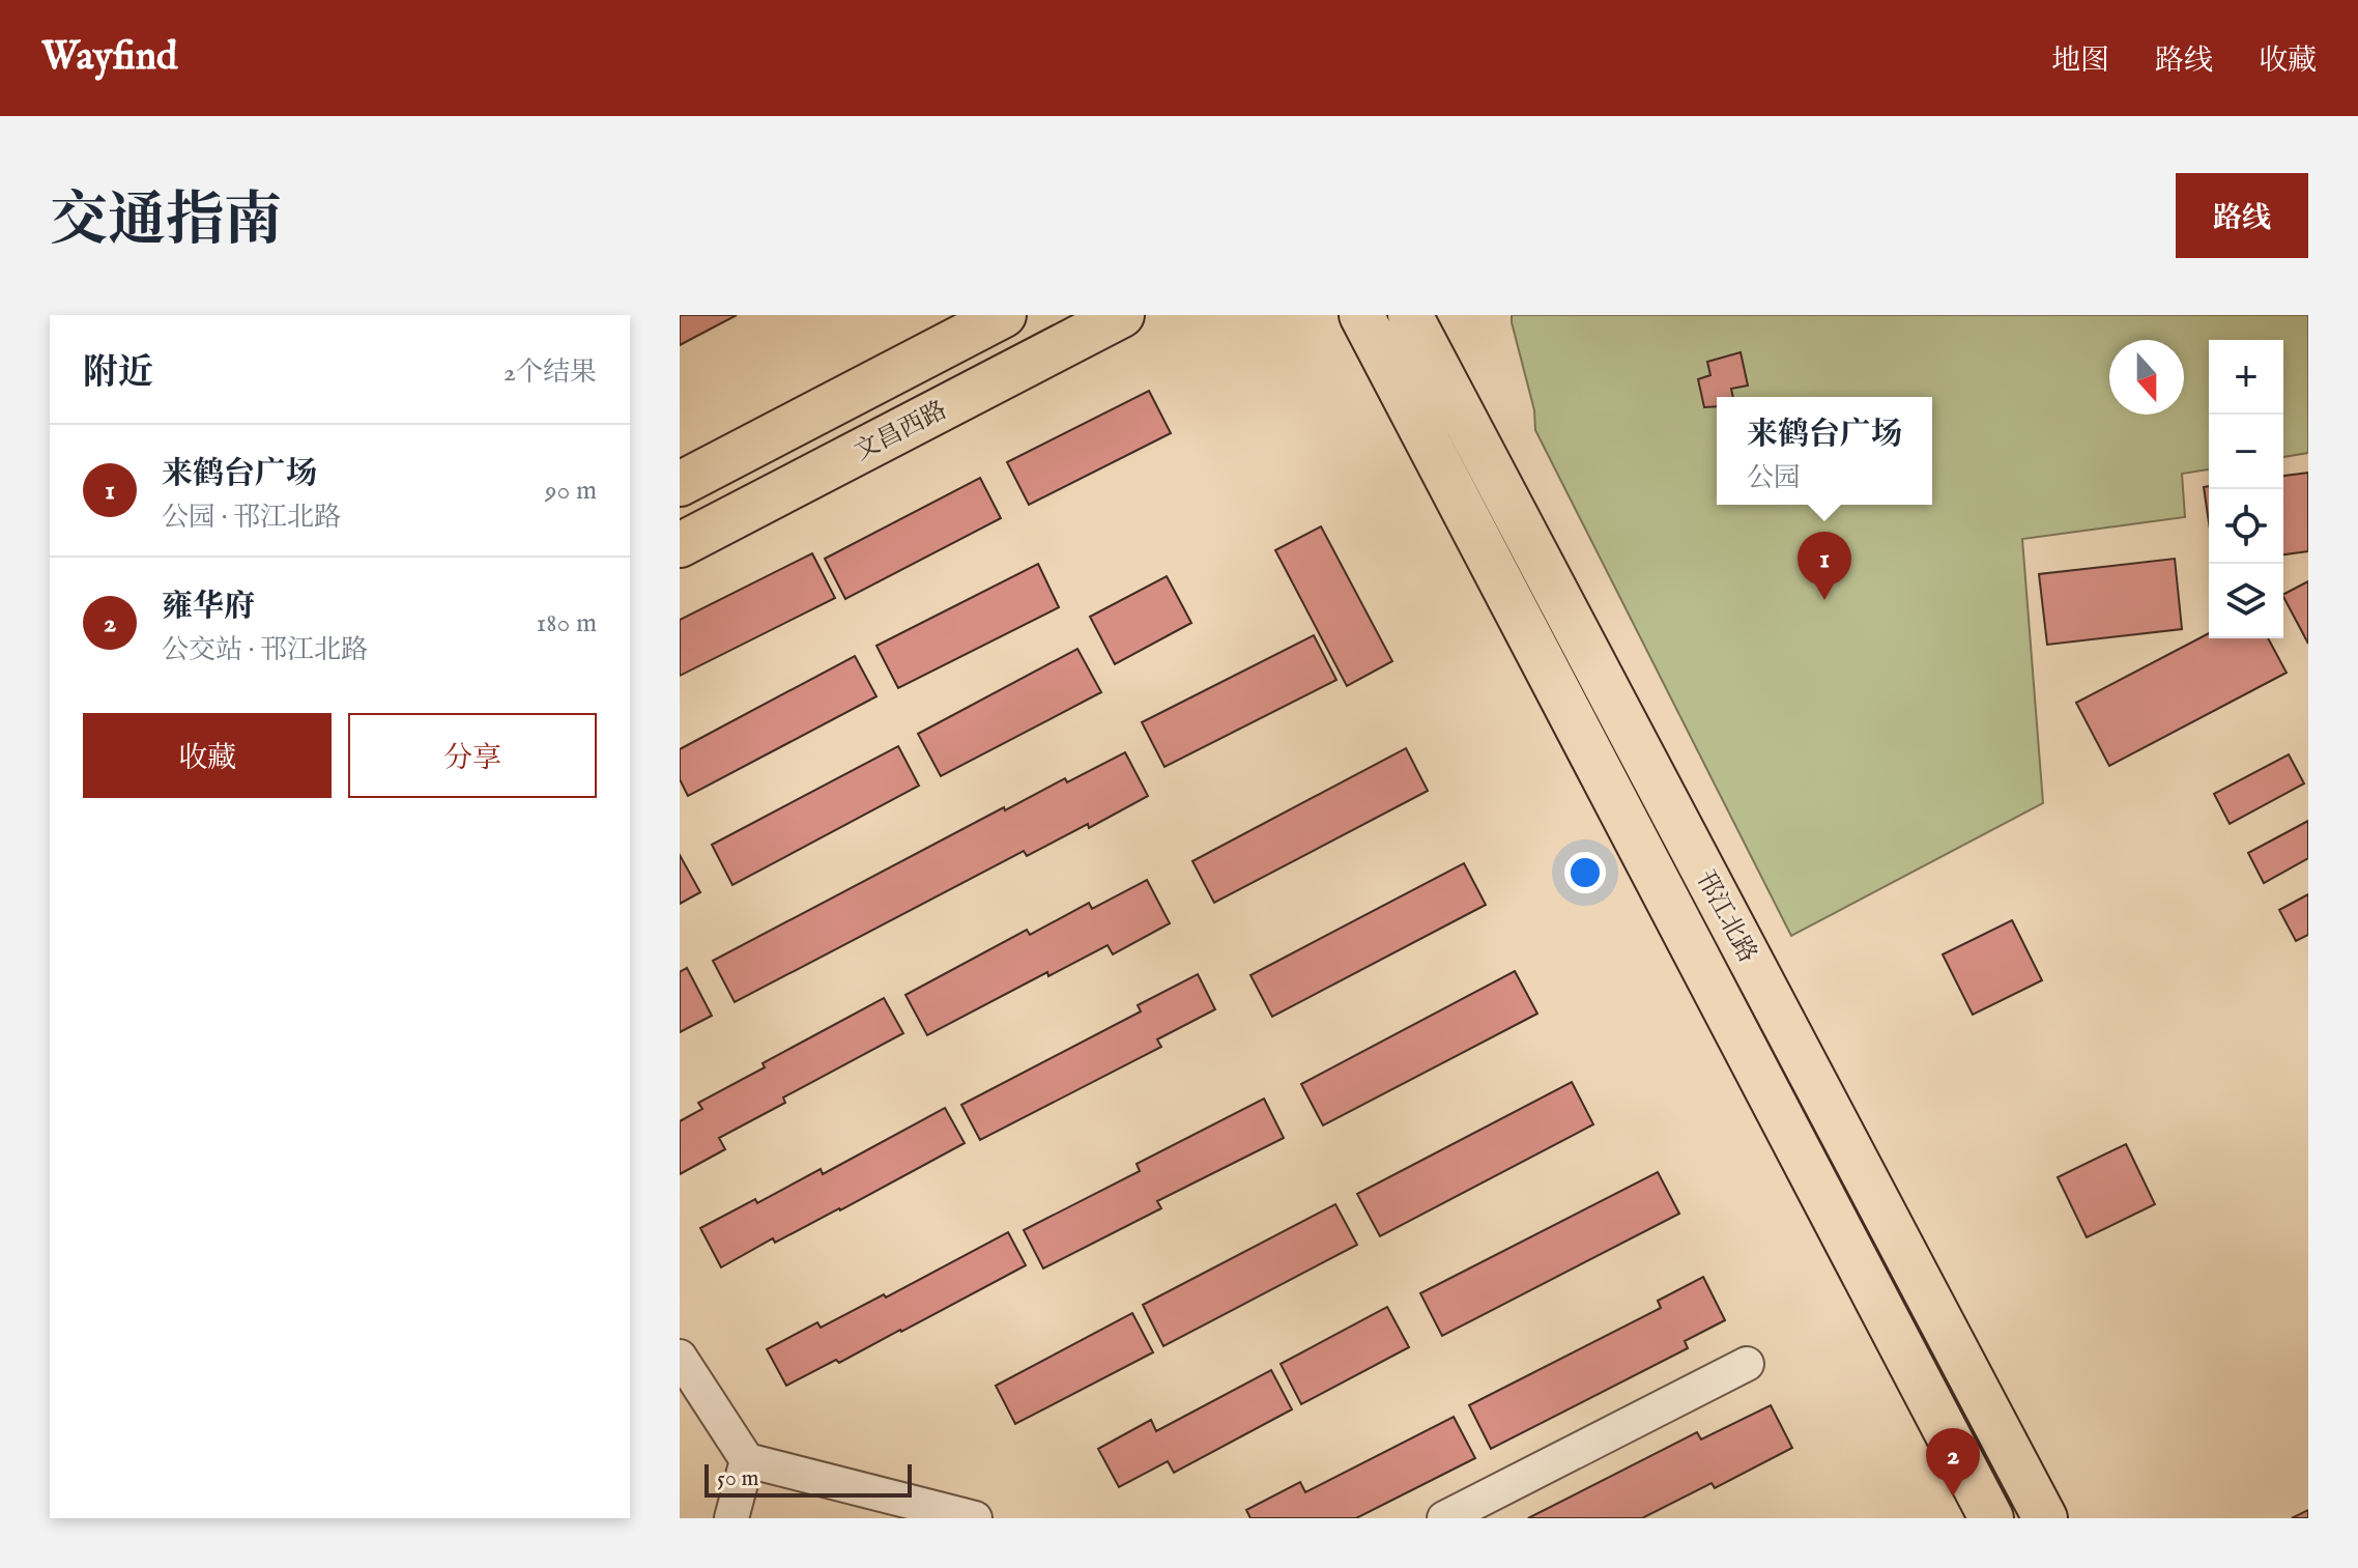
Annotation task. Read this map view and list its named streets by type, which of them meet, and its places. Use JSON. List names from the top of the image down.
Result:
{
  "streets": {
    "main road": ["文昌西路", "邗江北路"]
  },
  "scale_bar": "50 m",
  "north": "bottom",
  "page": {
    "header": "Wayfind",
    "nav": ["地图", "路线", "收藏"],
    "title": "交通指南",
    "buttons": [
      "路线",
      ["收藏", "分享"]
    ],
    "heading": ["附近", "2个结果"],
    "map_buttons": ["+", "−"],
    "popup": ["来鹤台广场", "公园"],
    "list": [
      {
        "mark": "1",
        "name": "来鹤台广场",
        "note": "公园 · 邗江北路",
        "value": "90 m"
      },
      {
        "mark": "2",
        "name": "雍华府",
        "note": "公交站 · 邗江北路",
        "value": "180 m"
      }
    ],
    "pins": ["1", "2"],
    "scale": "50 m"
  }
}
